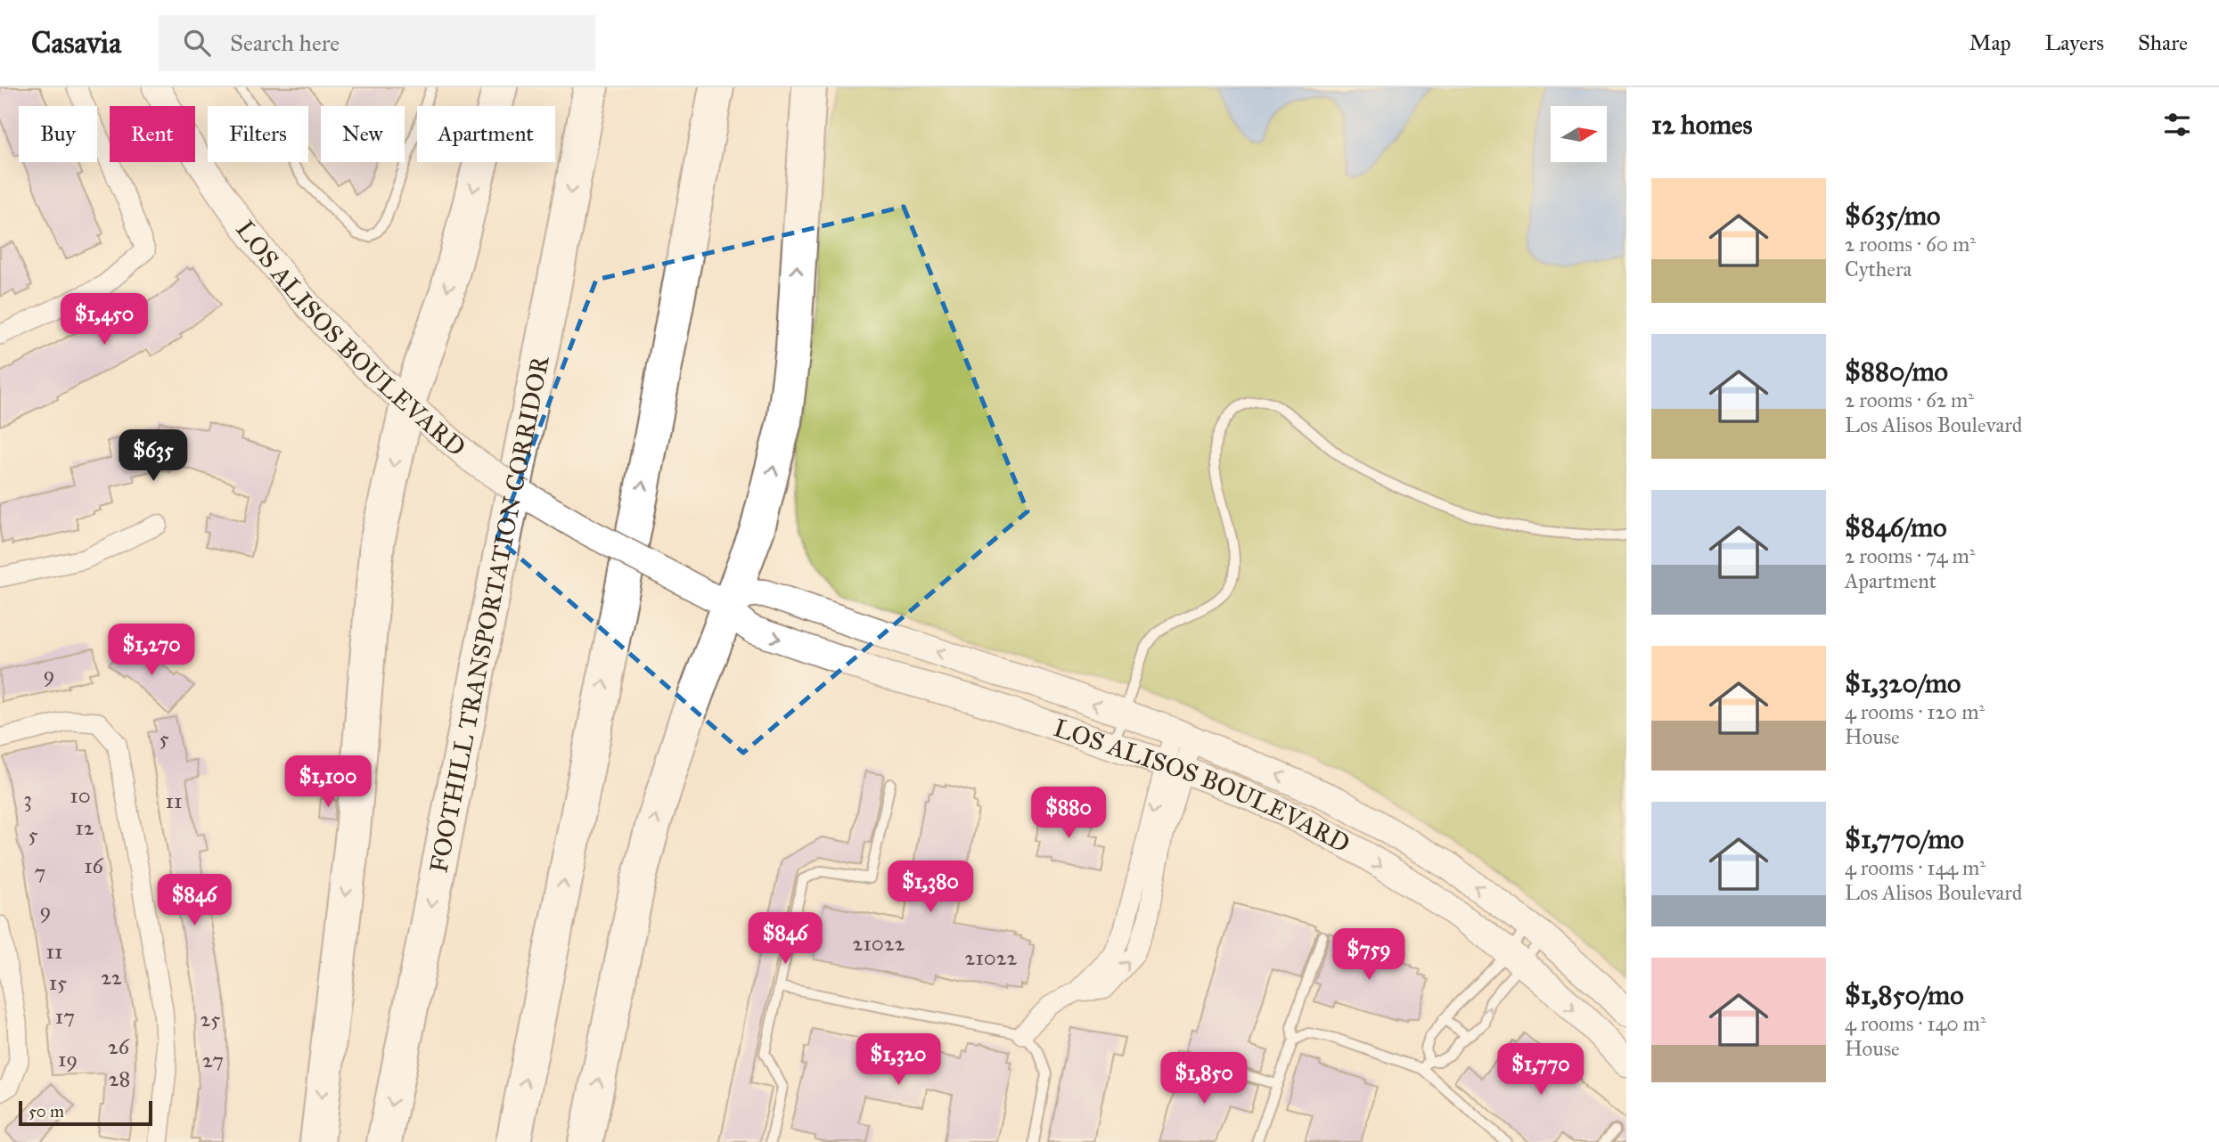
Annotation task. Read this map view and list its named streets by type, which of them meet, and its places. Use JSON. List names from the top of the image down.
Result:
{
  "streets": {
    "highway": ["FOOTHILL TRANSPORTATION CORRIDOR"],
    "main road": ["LOS ALISOS BOULEVARD"]
  },
  "house_numbers": [
    "9",
    "5",
    "10",
    "3",
    "11",
    "12",
    "5",
    "16",
    "7",
    "9",
    "21022",
    "11",
    "21022",
    "22",
    "15",
    "17",
    "25",
    "26",
    "19",
    "27",
    "28"
  ],
  "scale_bar": "50 m",
  "north": "right",
  "page": {
    "header": "Casavia",
    "search": "Search here",
    "nav": ["Map", "Layers", "Share"],
    "heading": "12 homes",
    "chip": [
      "Buy",
      "Rent",
      "Filters",
      "New",
      "Apartment"
    ],
    "list": [
      {
        "name": "$635/mo",
        "note": "2 rooms · 60 m² · Cythera"
      },
      {
        "name": "$880/mo",
        "note": "2 rooms · 62 m² · Los Alisos Boulevard"
      },
      {
        "name": "$846/mo",
        "note": "2 rooms · 74 m² · Apartment"
      },
      {
        "name": "$1,320/mo",
        "note": "4 rooms · 120 m² · House"
      },
      {
        "name": "$1,770/mo",
        "note": "4 rooms · 144 m² · Los Alisos Boulevard"
      },
      {
        "name": "$1,850/mo",
        "note": "4 rooms · 140 m² · House"
      }
    ],
    "price": [
      "$1,450",
      "$635",
      "$1,270",
      "$1,100",
      "$880",
      "$1,380",
      "$846",
      "$846",
      "$759",
      "$1,320",
      "$1,770",
      "$1,850"
    ],
    "scale": "50 m"
  }
}
